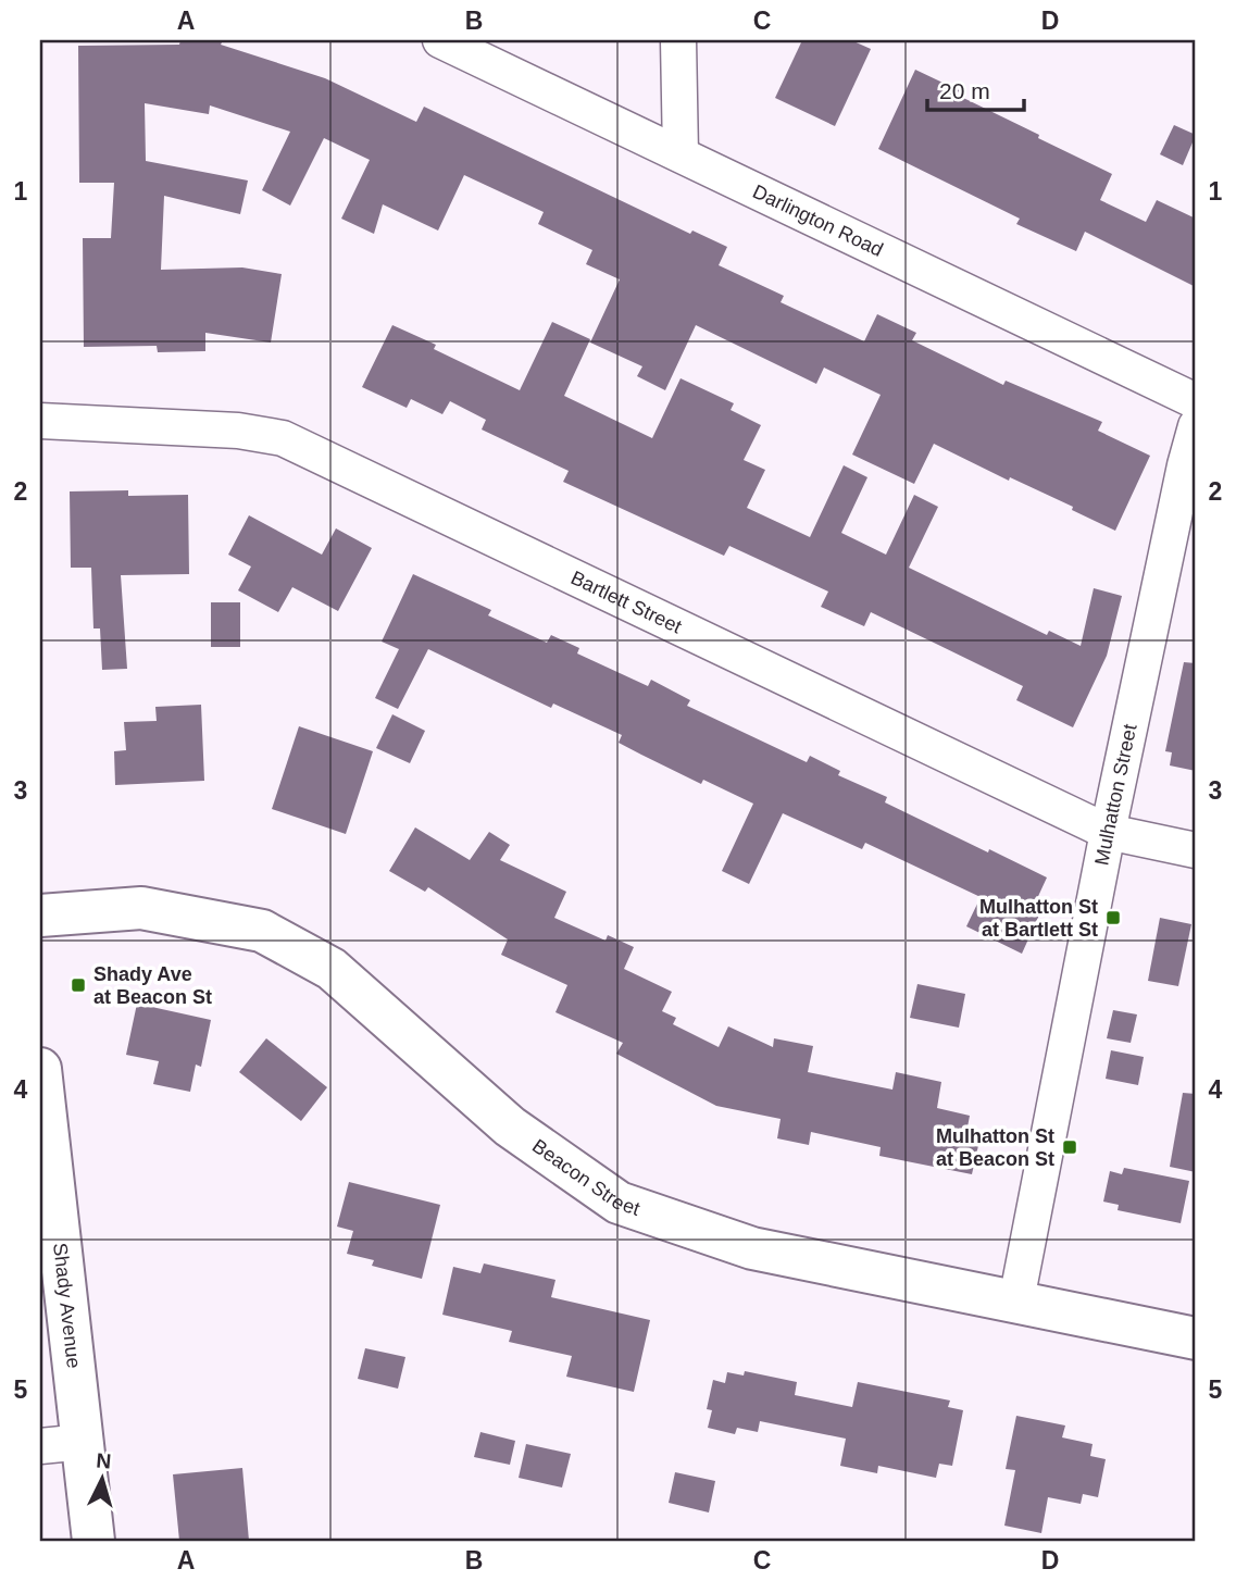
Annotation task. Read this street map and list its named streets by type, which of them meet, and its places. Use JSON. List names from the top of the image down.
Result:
{
  "streets": {
    "main road": ["Beacon Street", "Shady Avenue"],
    "street": ["Darlington Road", "Bartlett Street", "Mulhatton Street"]
  },
  "crossings": [
    ["Bartlett Street", "Mulhatton Street"],
    ["Mulhatton Street", "Beacon Street"]
  ],
  "places": {
    "transit": ["Mulhatton St at Bartlett St", "Shady Ave at Beacon St", "Mulhatton St at Beacon St"]
  },
  "scale_bar": "20 m",
  "north": "top",
  "grid": {
    "columns": [
      "A",
      "B",
      "C",
      "D"
    ],
    "rows": [
      "1",
      "2",
      "3",
      "4",
      "5"
    ]
  }
}
